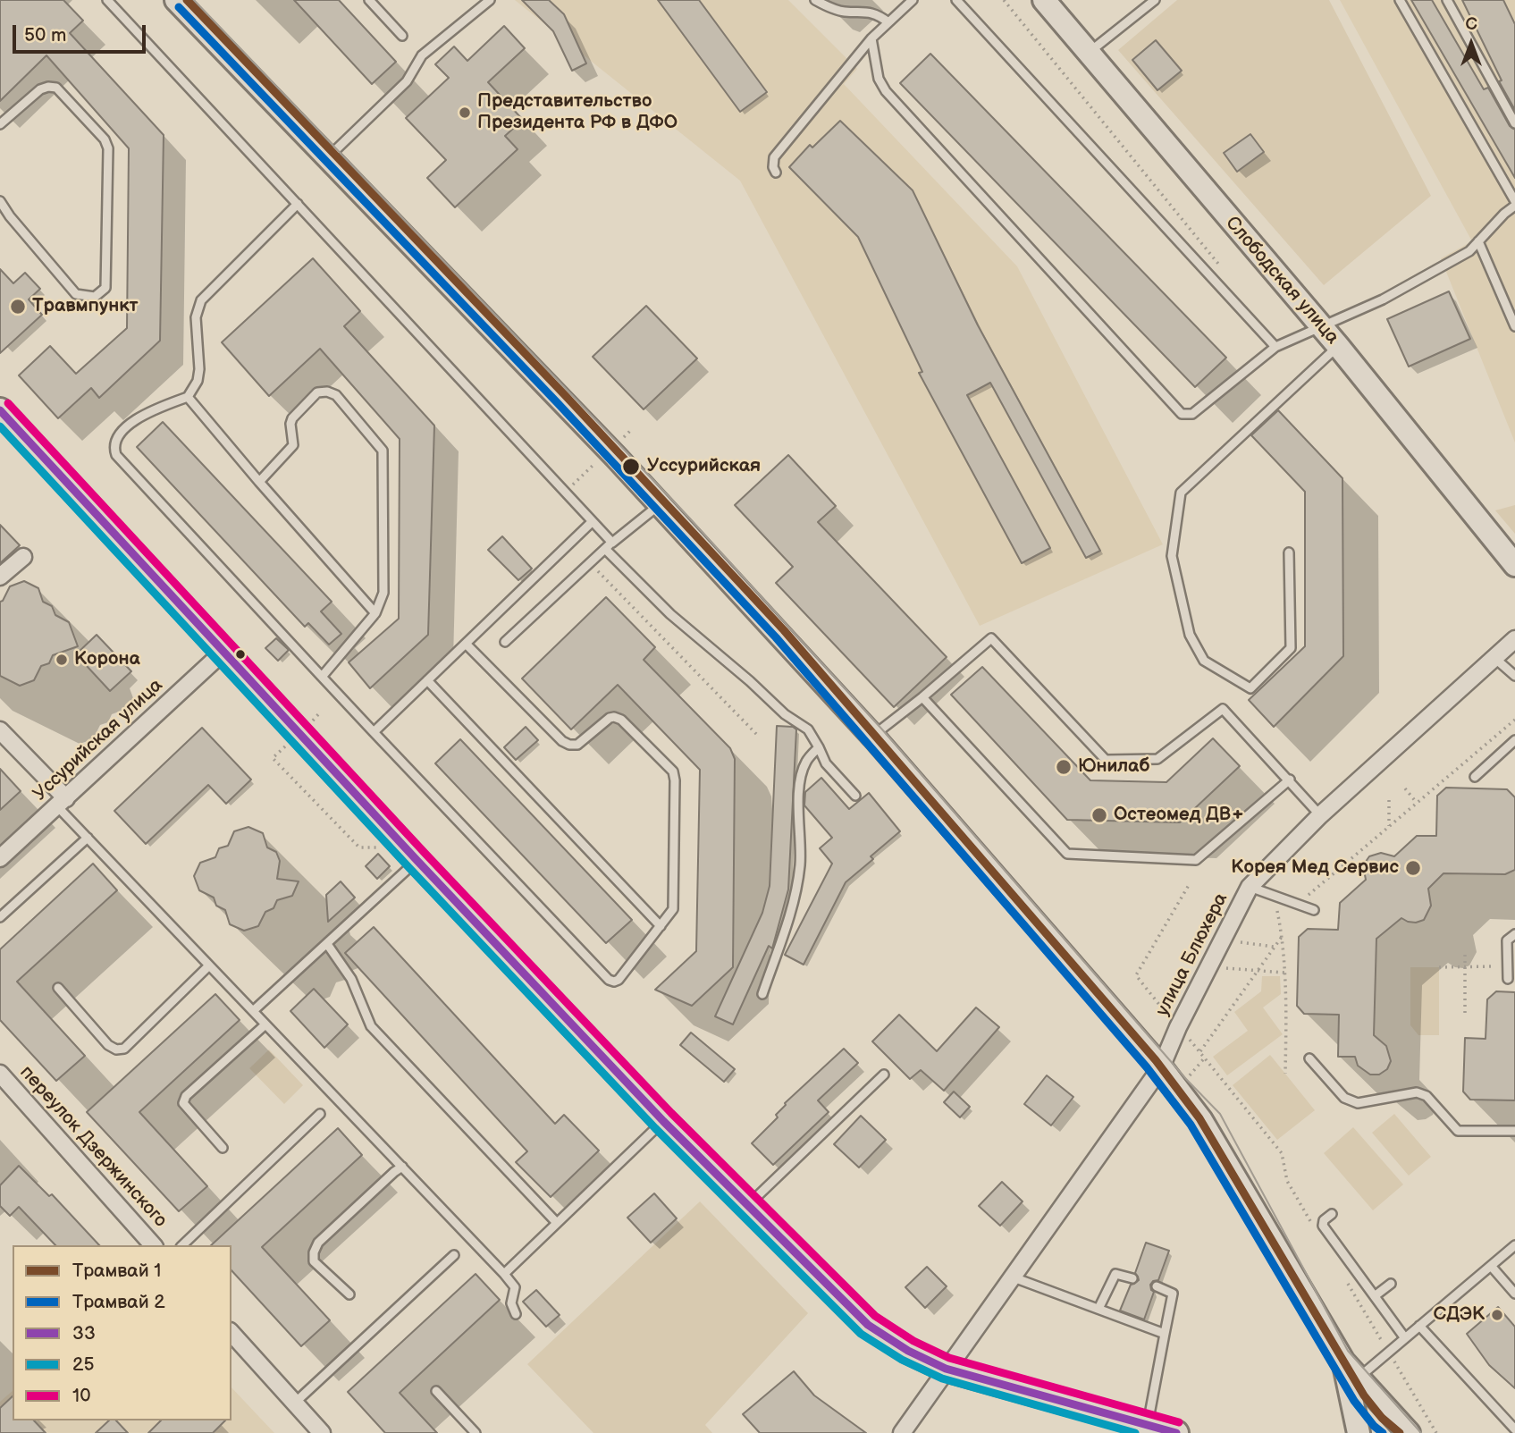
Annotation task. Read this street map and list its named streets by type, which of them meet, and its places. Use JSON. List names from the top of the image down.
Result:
{
  "streets": {
    "main road": ["Слободская улица"],
    "street": ["Уссурийская улица", "улица Блюхера", "переулок Дзержинского"]
  },
  "places": [
    "Представительство Президента РФ в ДФО",
    "Травмпункт",
    "Уссурийская",
    "Корона",
    "Юнилаб",
    "Остеомед ДВ+",
    "Корея Мед Сервис",
    "СДЭК"
  ],
  "lines": [
    "tram line 1",
    "tram line 2",
    "transit line 10",
    "transit line 33",
    "transit line 25"
  ],
  "legend": [
    "Трамвай 1",
    "Трамвай 2",
    "33",
    "25",
    "10"
  ],
  "scale_bar": "50 m",
  "north": "top"
}
